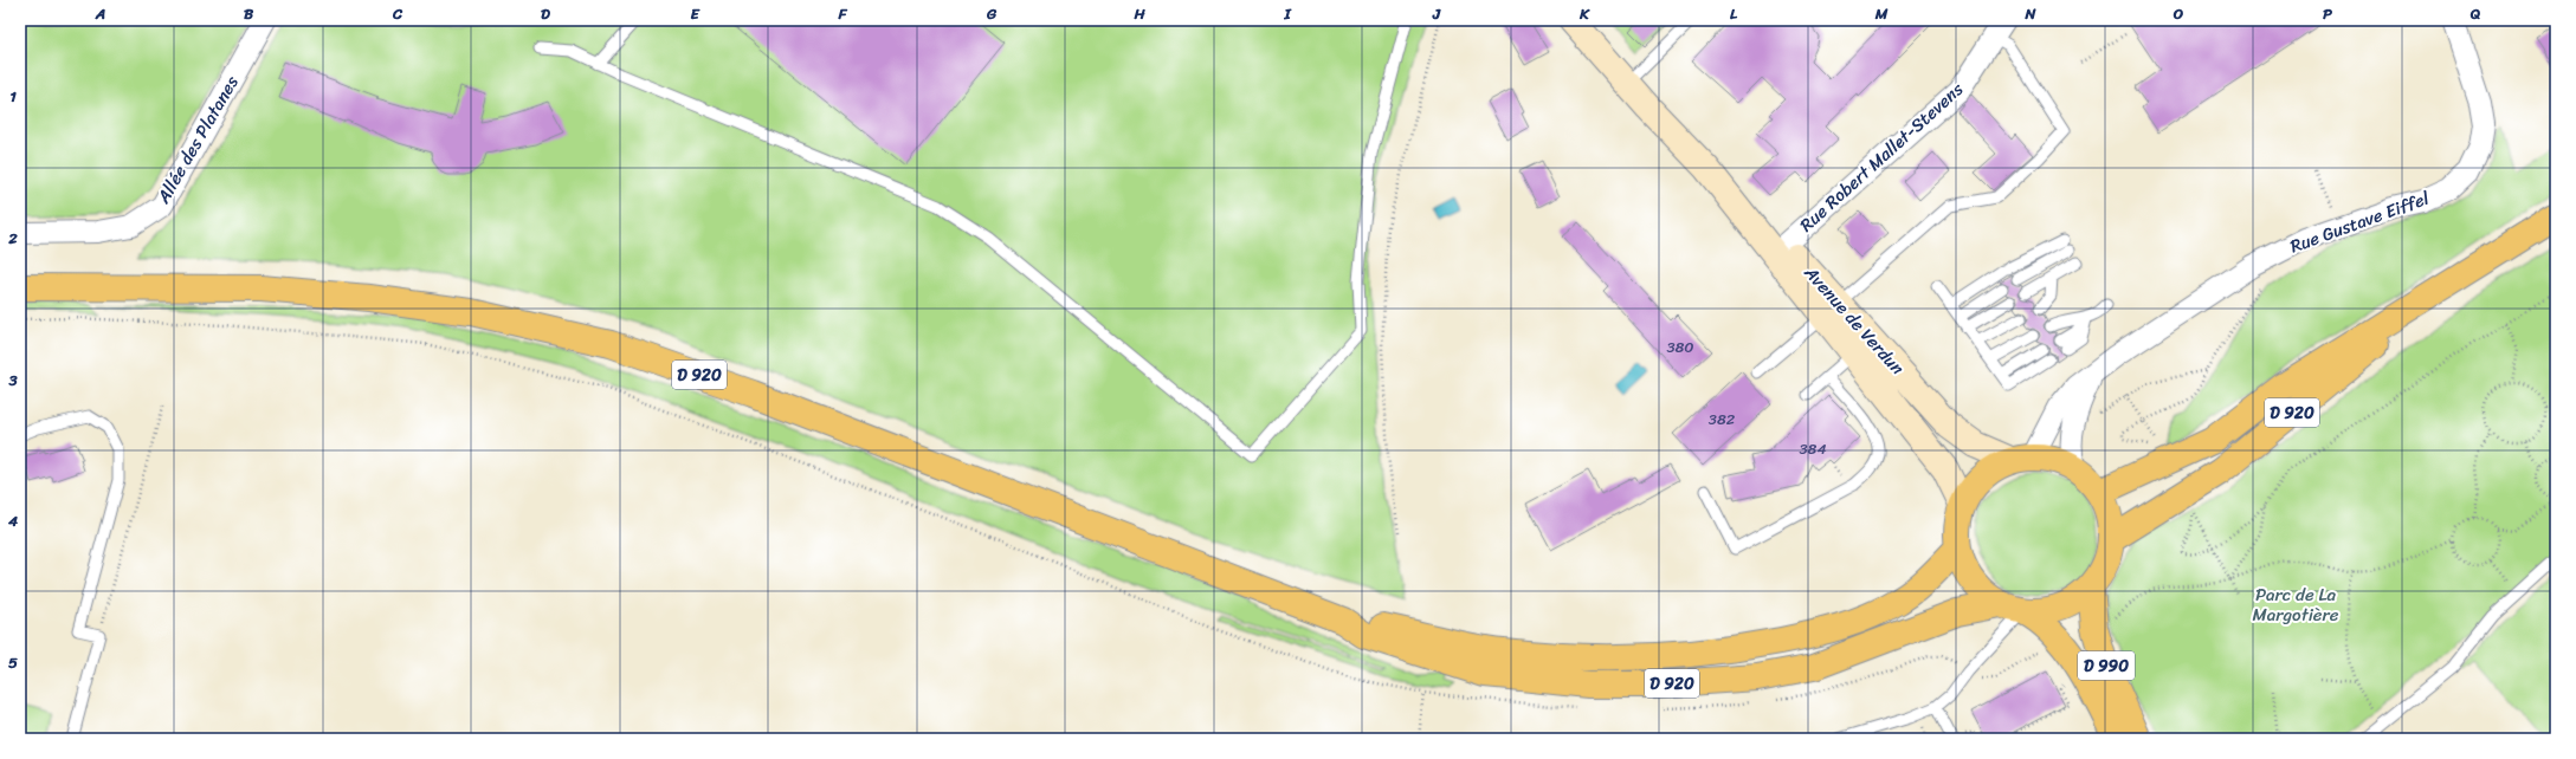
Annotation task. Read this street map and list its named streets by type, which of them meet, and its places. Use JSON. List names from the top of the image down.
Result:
{
  "streets": {
    "main road": ["Avenue de Verdun", "D 920", "D 990"],
    "street": ["Allée des Platanes", "Rue Robert Mallet-Stevens", "Rue Gustave Eiffel"]
  },
  "crossings": [
    ["Rue Robert Mallet-Stevens", "Avenue de Verdun"],
    ["Rue Gustave Eiffel", "Avenue de Verdun"],
    ["Rue Gustave Eiffel", "D 920"],
    ["Rue Gustave Eiffel", "D 990"],
    ["Avenue de Verdun", "D 920"],
    ["Avenue de Verdun", "D 990"],
    ["D 920", "D 990"]
  ],
  "parks": ["Parc de La Margotière"],
  "house_numbers": ["380", "382", "384"],
  "grid": {
    "columns": [
      "A",
      "B",
      "C",
      "D",
      "E",
      "F",
      "G",
      "H",
      "I",
      "J",
      "K",
      "L",
      "M",
      "N",
      "O",
      "P",
      "Q"
    ],
    "rows": [
      "1",
      "2",
      "3",
      "4",
      "5"
    ]
  }
}
